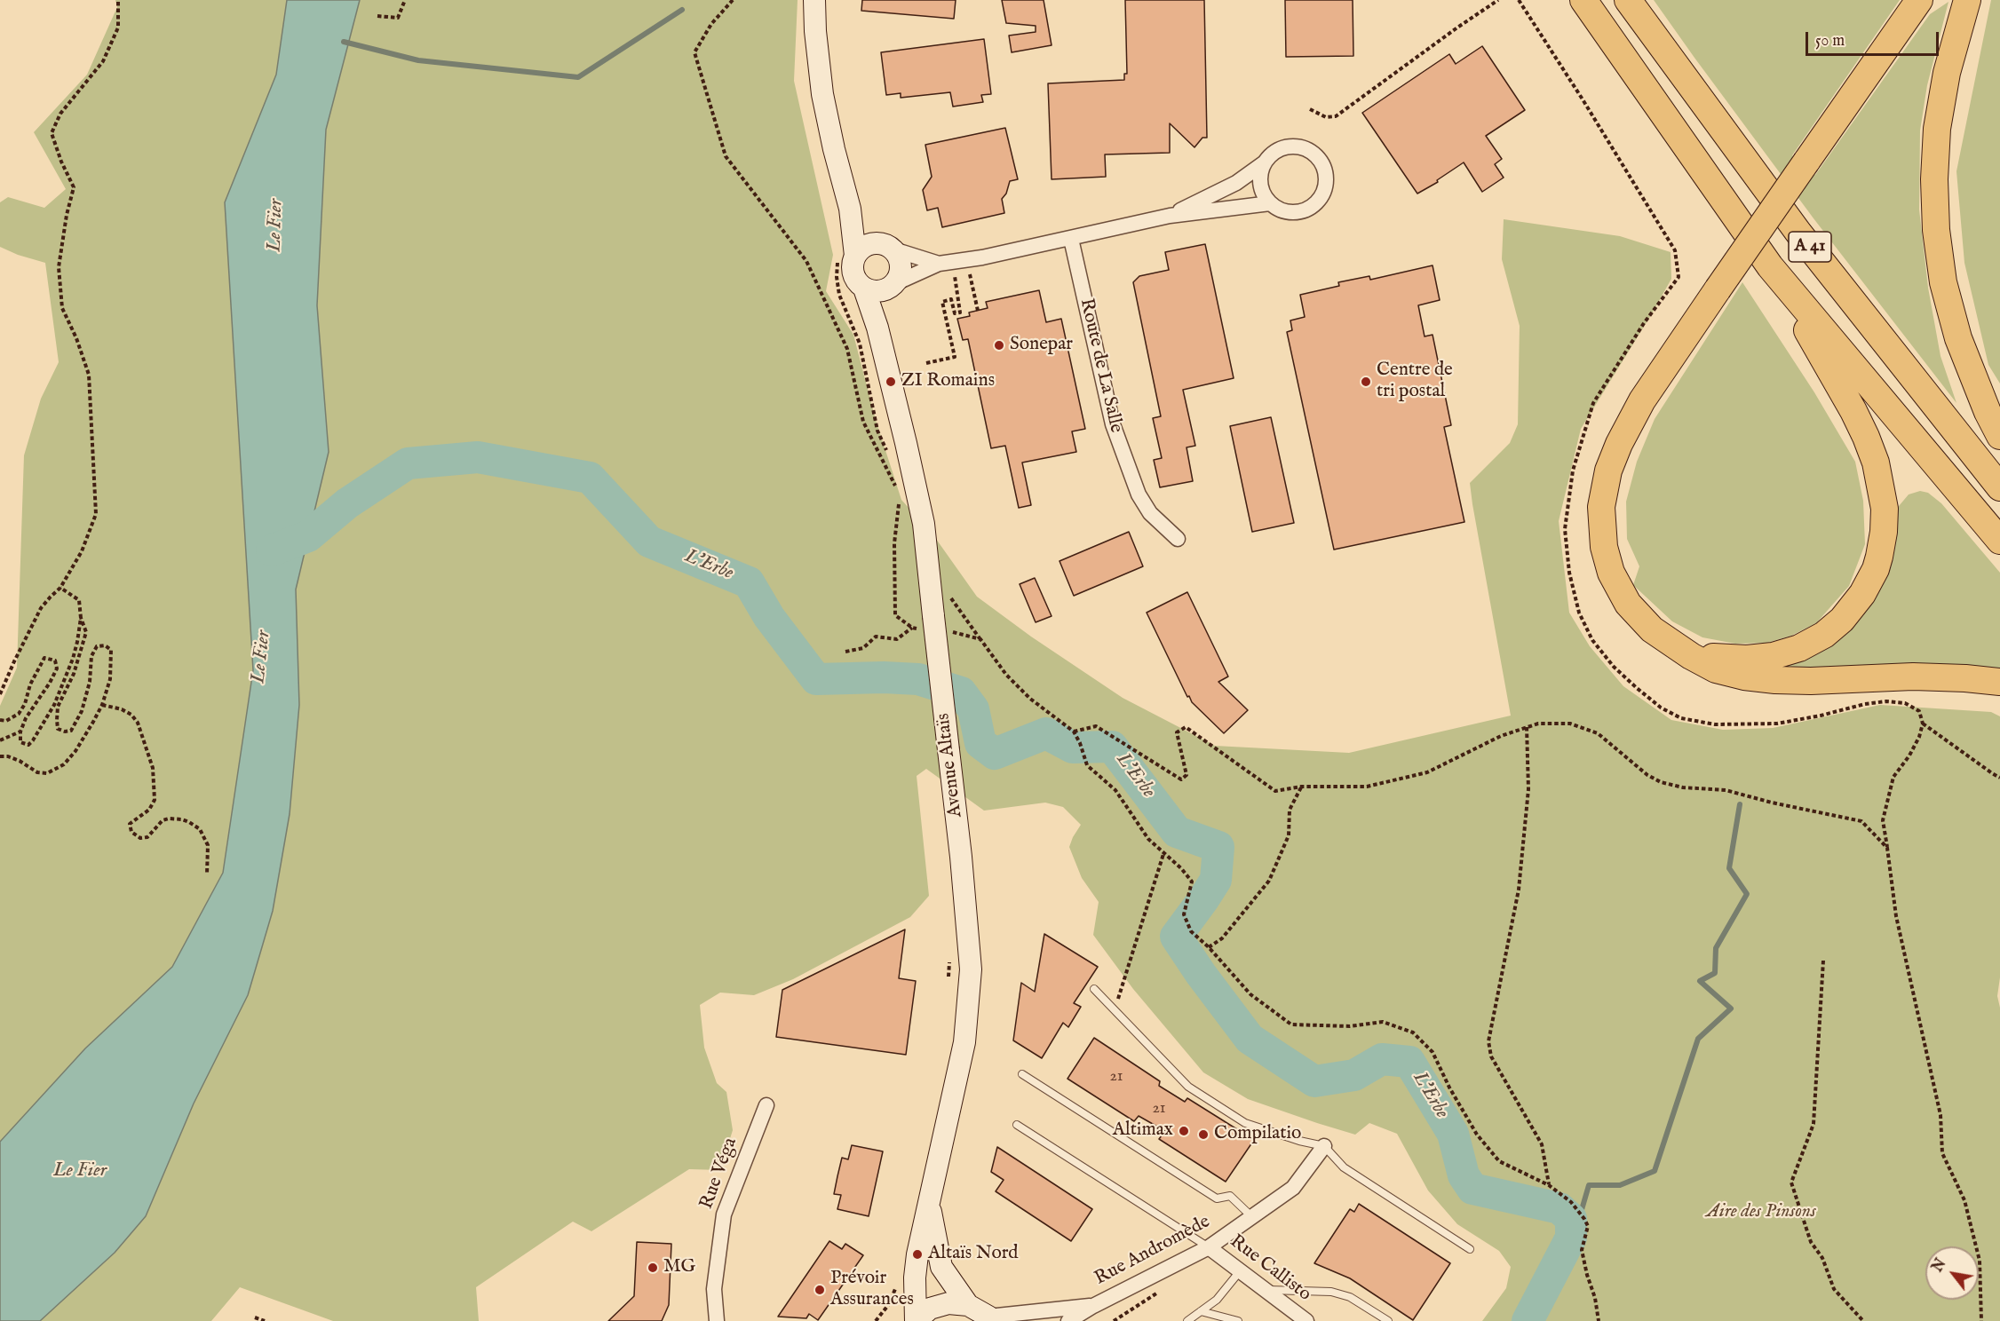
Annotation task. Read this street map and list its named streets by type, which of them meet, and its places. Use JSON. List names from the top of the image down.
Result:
{
  "streets": {
    "highway": ["A 41"],
    "street": [
      "Route de La Salle",
      "Avenue Altaïs",
      "Rue Véga",
      "Rue Andromède",
      "Rue Callisto"
    ]
  },
  "crossings": [
    ["Rue Andromède", "Rue Callisto"]
  ],
  "water": ["Le Fier", "L'Erbe"],
  "parks": ["Aire des Pinsons"],
  "places": [
    "Sonepar",
    "ZI Romains",
    "Centre de tri postal",
    "Altimax",
    "Compilatio",
    "Altaïs Nord",
    "MG",
    "Prévoir Assurances"
  ],
  "house_numbers": ["21", "21"],
  "scale_bar": "50 m",
  "north": "top left"
}
